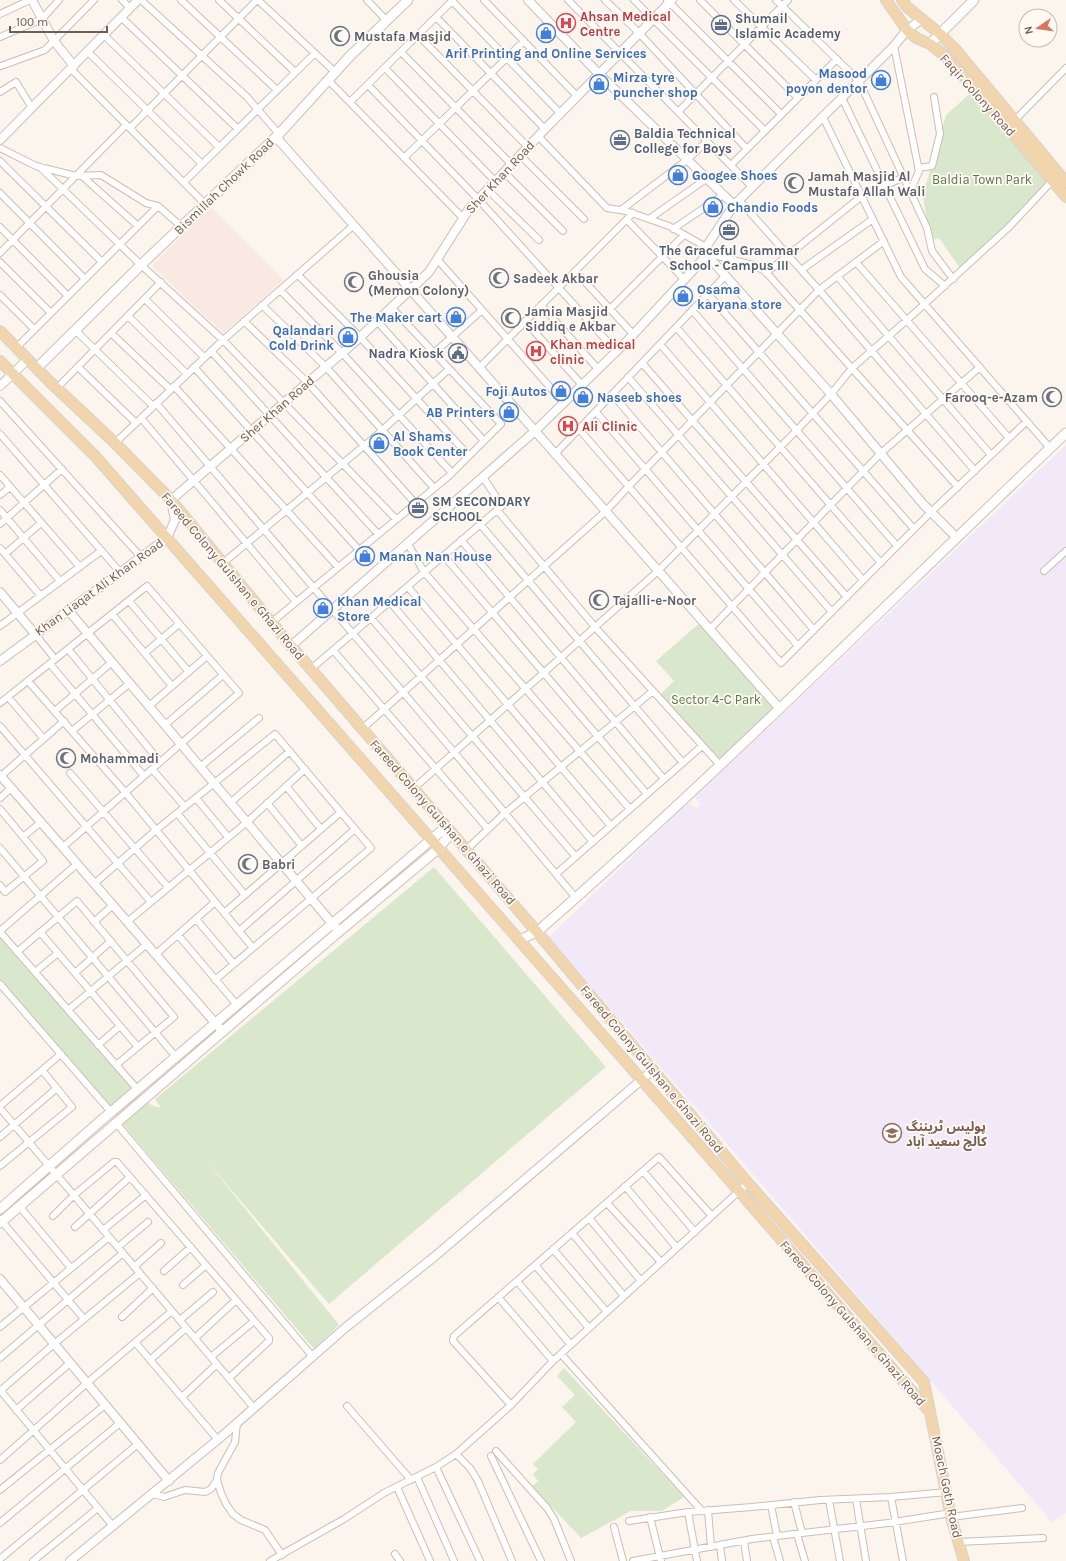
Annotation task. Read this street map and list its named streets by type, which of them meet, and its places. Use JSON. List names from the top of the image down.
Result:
{
  "streets": {
    "main road": [
      "Faqir Colony Road",
      "Bismillah Chowk Road",
      "Fareed Colony Gulshan e Ghazi Road",
      "Moach Goth Road"
    ],
    "street": ["Sher Khan Road", "Khan Liaqat Ali Khan Road"]
  },
  "crossings": [
    ["Sher Khan Road", "Fareed Colony Gulshan e Ghazi Road"],
    ["Sher Khan Road", "Khan Liaqat Ali Khan Road"],
    ["Bismillah Chowk Road", "Fareed Colony Gulshan e Ghazi Road"],
    ["Fareed Colony Gulshan e Ghazi Road", "Khan Liaqat Ali Khan Road"],
    ["Fareed Colony Gulshan e Ghazi Road", "Moach Goth Road"]
  ],
  "parks": ["Baldia Town Park", "Sector 4-C Park"],
  "places": {
    "hospital": ["Ahsan Medical Centre", "Khan medical clinic", "Ali Clinic"],
    "office": [
      "Shumail Islamic Academy",
      "Baldia Technical College for Boys",
      "The Graceful Grammar School - Campus III",
      "SM SECONDARY SCHOOL"
    ],
    "shop": [
      "Arif Printing and Online Services",
      "Masood poyon dentor",
      "Mirza tyre puncher shop",
      "Googee Shoes",
      "Chandio Foods",
      "Osama karyana store",
      "The Maker cart",
      "Qalandari Cold Drink",
      "Foji Autos",
      "Naseeb shoes",
      "AB Printers",
      "Al Shams Book Center",
      "Manan Nan House",
      "Khan Medical Store"
    ],
    "mosque": [
      "Mustafa Masjid",
      "Jamah Masjid Al Mustafa Allah Wali",
      "Sadeek Akbar",
      "Ghousia (Memon Colony)",
      "Jamia Masjid Siddiq e Akbar",
      "Farooq-e-Azam",
      "Tajalli-e-Noor",
      "Mohammadi",
      "Babri"
    ],
    "public building": ["Nadra Kiosk"],
    "school or university": ["پولیس ٹریننگ کالج سعید آباد"]
  },
  "scale_bar": "100 m",
  "north": "left"
}
